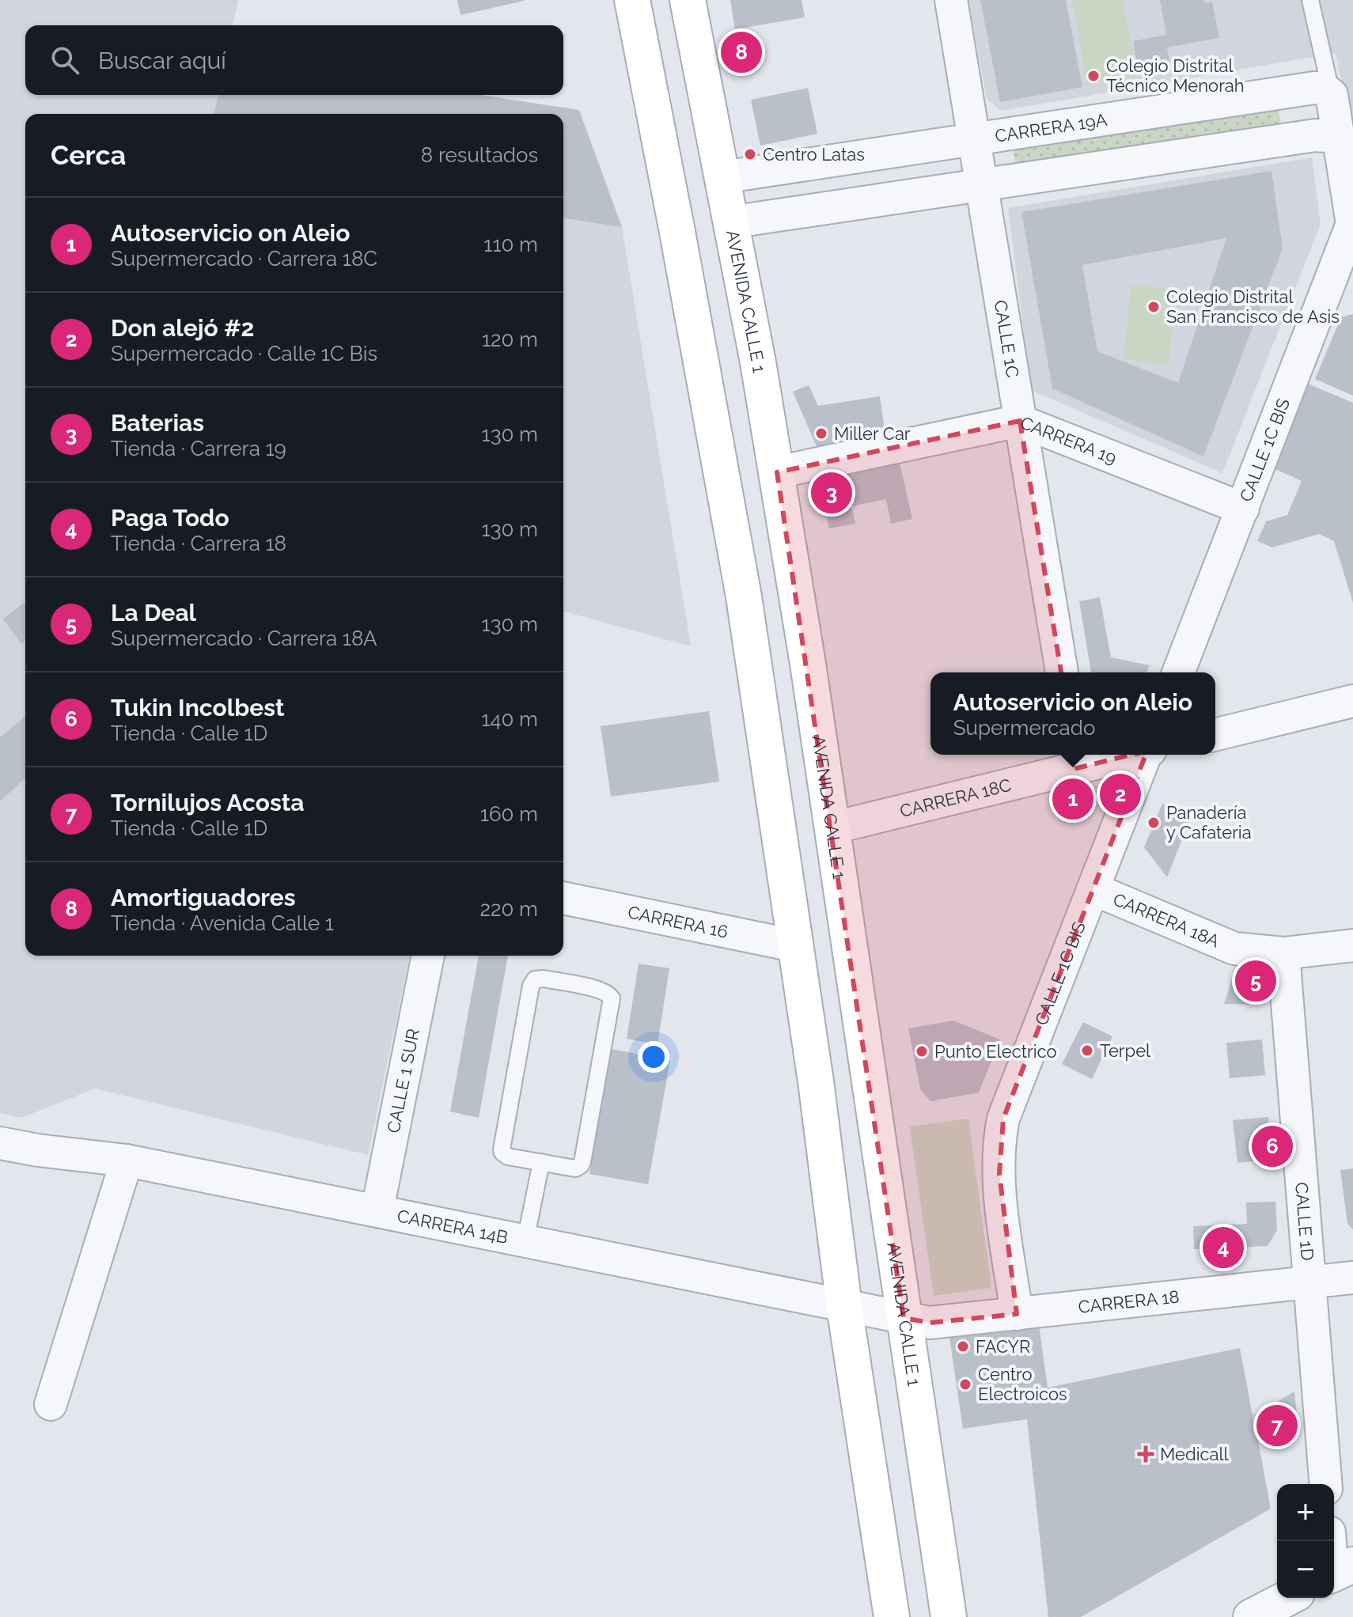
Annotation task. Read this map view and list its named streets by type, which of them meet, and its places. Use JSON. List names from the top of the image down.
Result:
{
  "streets": {
    "main road": ["AVENIDA CALLE 1"],
    "street": [
      "CARRERA 19A",
      "CALLE 1C",
      "CARRERA 19",
      "CALLE 1C BIS",
      "CARRERA 18C",
      "CARRERA 18A",
      "CARRERA 16",
      "CALLE 1 SUR",
      "CALLE 1D",
      "CARRERA 14B",
      "CARRERA 18"
    ]
  },
  "crossings": [
    ["CARRERA 19A", "AVENIDA CALLE 1"],
    ["CARRERA 19A", "CALLE 1C"],
    ["AVENIDA CALLE 1", "CARRERA 19"],
    ["AVENIDA CALLE 1", "CARRERA 18C"],
    ["AVENIDA CALLE 1", "CARRERA 14B"],
    ["AVENIDA CALLE 1", "CARRERA 18"],
    ["CALLE 1C", "CARRERA 19"],
    ["CARRERA 19", "CALLE 1C BIS"],
    ["CALLE 1C BIS", "CARRERA 18A"],
    ["CALLE 1C BIS", "CARRERA 18"],
    ["CARRERA 18A", "CALLE 1D"],
    ["CALLE 1 SUR", "CARRERA 14B"],
    ["CALLE 1D", "CARRERA 18"],
    ["CARRERA 14B", "CARRERA 18"]
  ],
  "places": {
    "other": [
      "Colegio Distrital Técnico Menorah",
      "Centro Latas",
      "Colegio Distrital San Francisco de Asis",
      "Miller Car",
      "Panadería y Cafateria",
      "Terpel",
      "Punto Electrico",
      "FACYR",
      "Centro Electroicos"
    ],
    "health": ["Medicall"]
  },
  "page": {
    "search": "Buscar aquí",
    "pins": [
      "8",
      "3",
      "2",
      "1",
      "5",
      "6",
      "4",
      "7"
    ],
    "heading": ["Cerca", "8 resultados"],
    "list": [
      {
        "mark": "1",
        "name": "Autoservicio on Aleio",
        "note": "Supermercado · Carrera 18C",
        "value": "110 m"
      },
      {
        "mark": "2",
        "name": "Don alejó #2",
        "note": "Supermercado · Calle 1C Bis",
        "value": "120 m"
      },
      {
        "mark": "3",
        "name": "Baterias",
        "note": "Tienda · Carrera 19",
        "value": "130 m"
      },
      {
        "mark": "4",
        "name": "Paga Todo",
        "note": "Tienda · Carrera 18",
        "value": "130 m"
      },
      {
        "mark": "5",
        "name": "La Deal",
        "note": "Supermercado · Carrera 18A",
        "value": "130 m"
      },
      {
        "mark": "6",
        "name": "Tukin Incolbest",
        "note": "Tienda · Calle 1D",
        "value": "140 m"
      },
      {
        "mark": "7",
        "name": "Tornilujos Acosta",
        "note": "Tienda · Calle 1D",
        "value": "160 m"
      },
      {
        "mark": "8",
        "name": "Amortiguadores",
        "note": "Tienda · Avenida Calle 1",
        "value": "220 m"
      }
    ],
    "popup": ["Autoservicio on Aleio", "Supermercado"],
    "map_buttons": ["+", "−"]
  }
}
